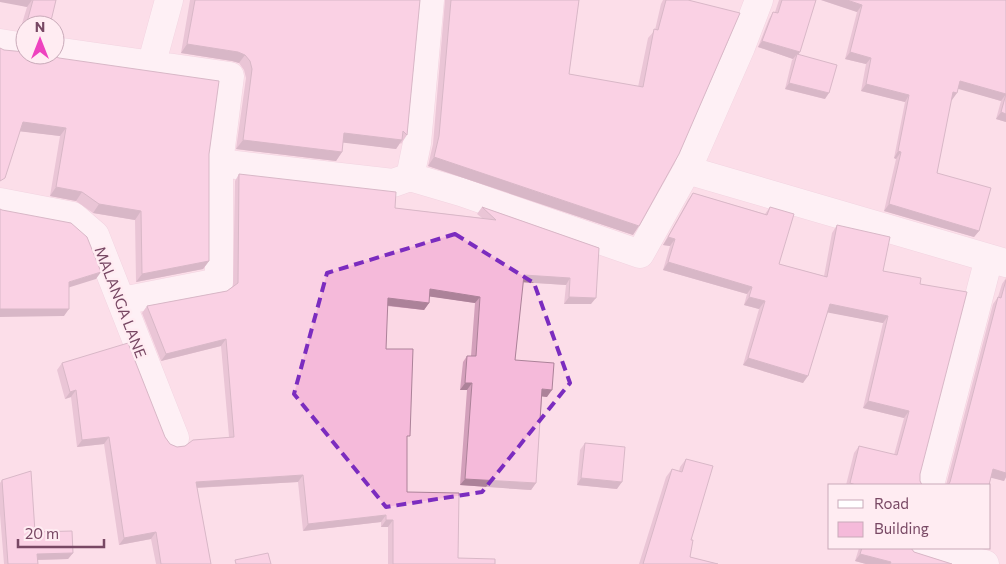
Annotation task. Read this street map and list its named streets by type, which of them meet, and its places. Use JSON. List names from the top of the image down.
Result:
{
  "streets": {
    "street": ["MALANGA LANE"]
  },
  "legend": ["Road", "Building"],
  "scale_bar": "20 m",
  "north": "top"
}
